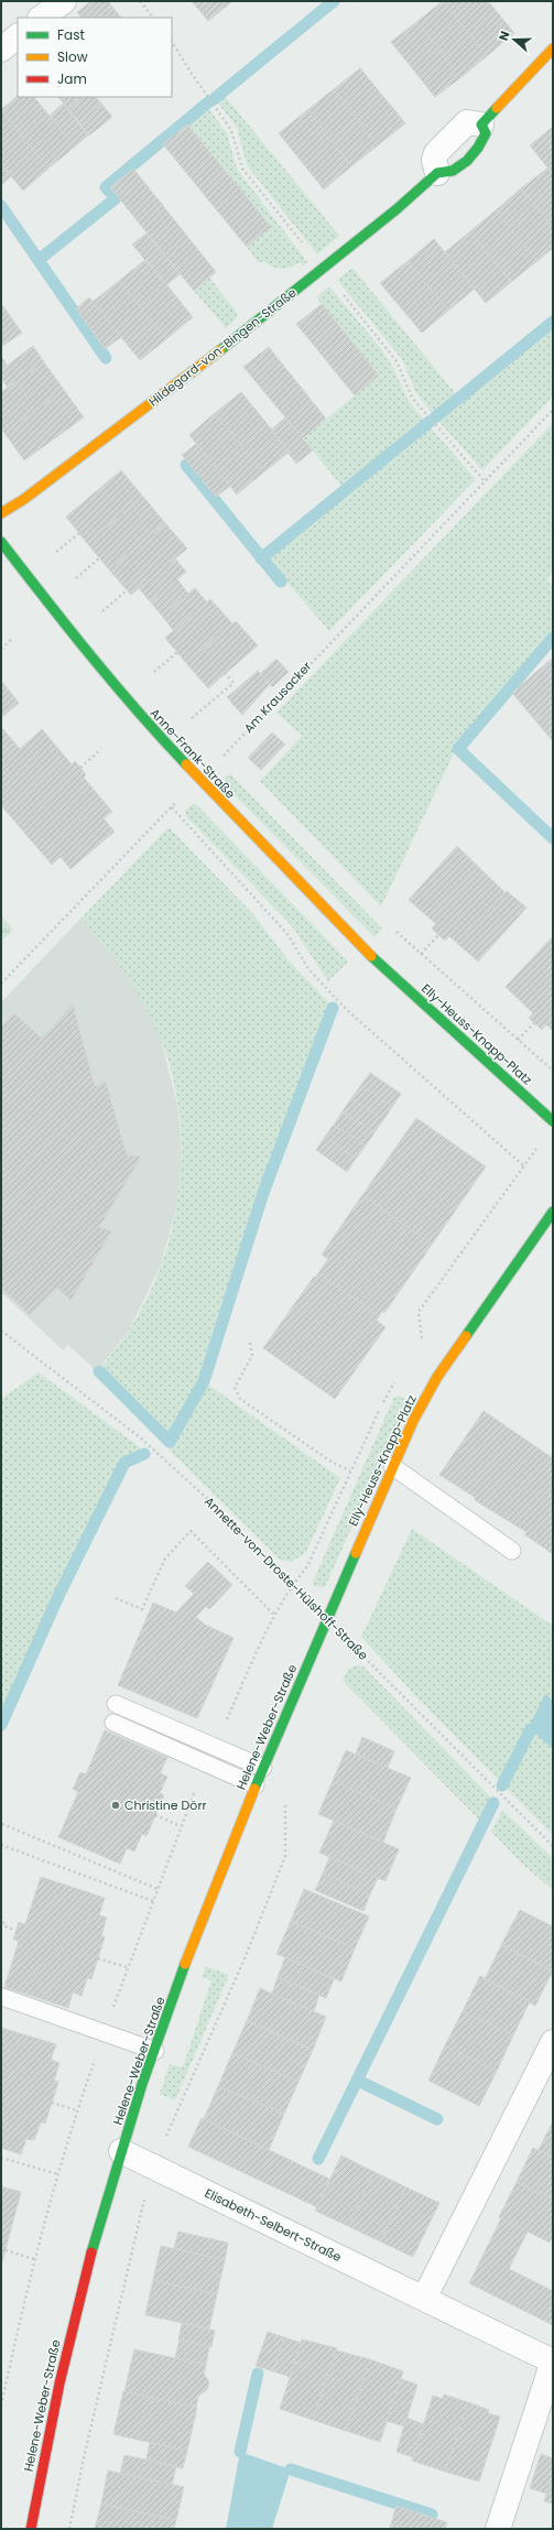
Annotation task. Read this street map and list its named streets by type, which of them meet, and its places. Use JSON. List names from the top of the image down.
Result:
{
  "streets": {
    "street": [
      "Hildegard-von-Bingen-Straße",
      "Anne-Frank-Straße",
      "Elly-Heuss-Knapp-Platz",
      "Helene-Weber-Straße",
      "Elisabeth-Selbert-Straße"
    ],
    "path": ["Am Krausacker", "Annette-von-Droste-Hülshoff-Straße"]
  },
  "crossings": [
    ["Am Krausacker", "Anne-Frank-Straße"],
    ["Anne-Frank-Straße", "Elly-Heuss-Knapp-Platz"],
    ["Elly-Heuss-Knapp-Platz", "Annette-von-Droste-Hülshoff-Straße"],
    ["Elly-Heuss-Knapp-Platz", "Helene-Weber-Straße"],
    ["Annette-von-Droste-Hülshoff-Straße", "Helene-Weber-Straße"],
    ["Helene-Weber-Straße", "Elisabeth-Selbert-Straße"]
  ],
  "places": ["Christine Dörr"],
  "legend": ["Fast", "Slow", "Jam"],
  "north": "left"
}
